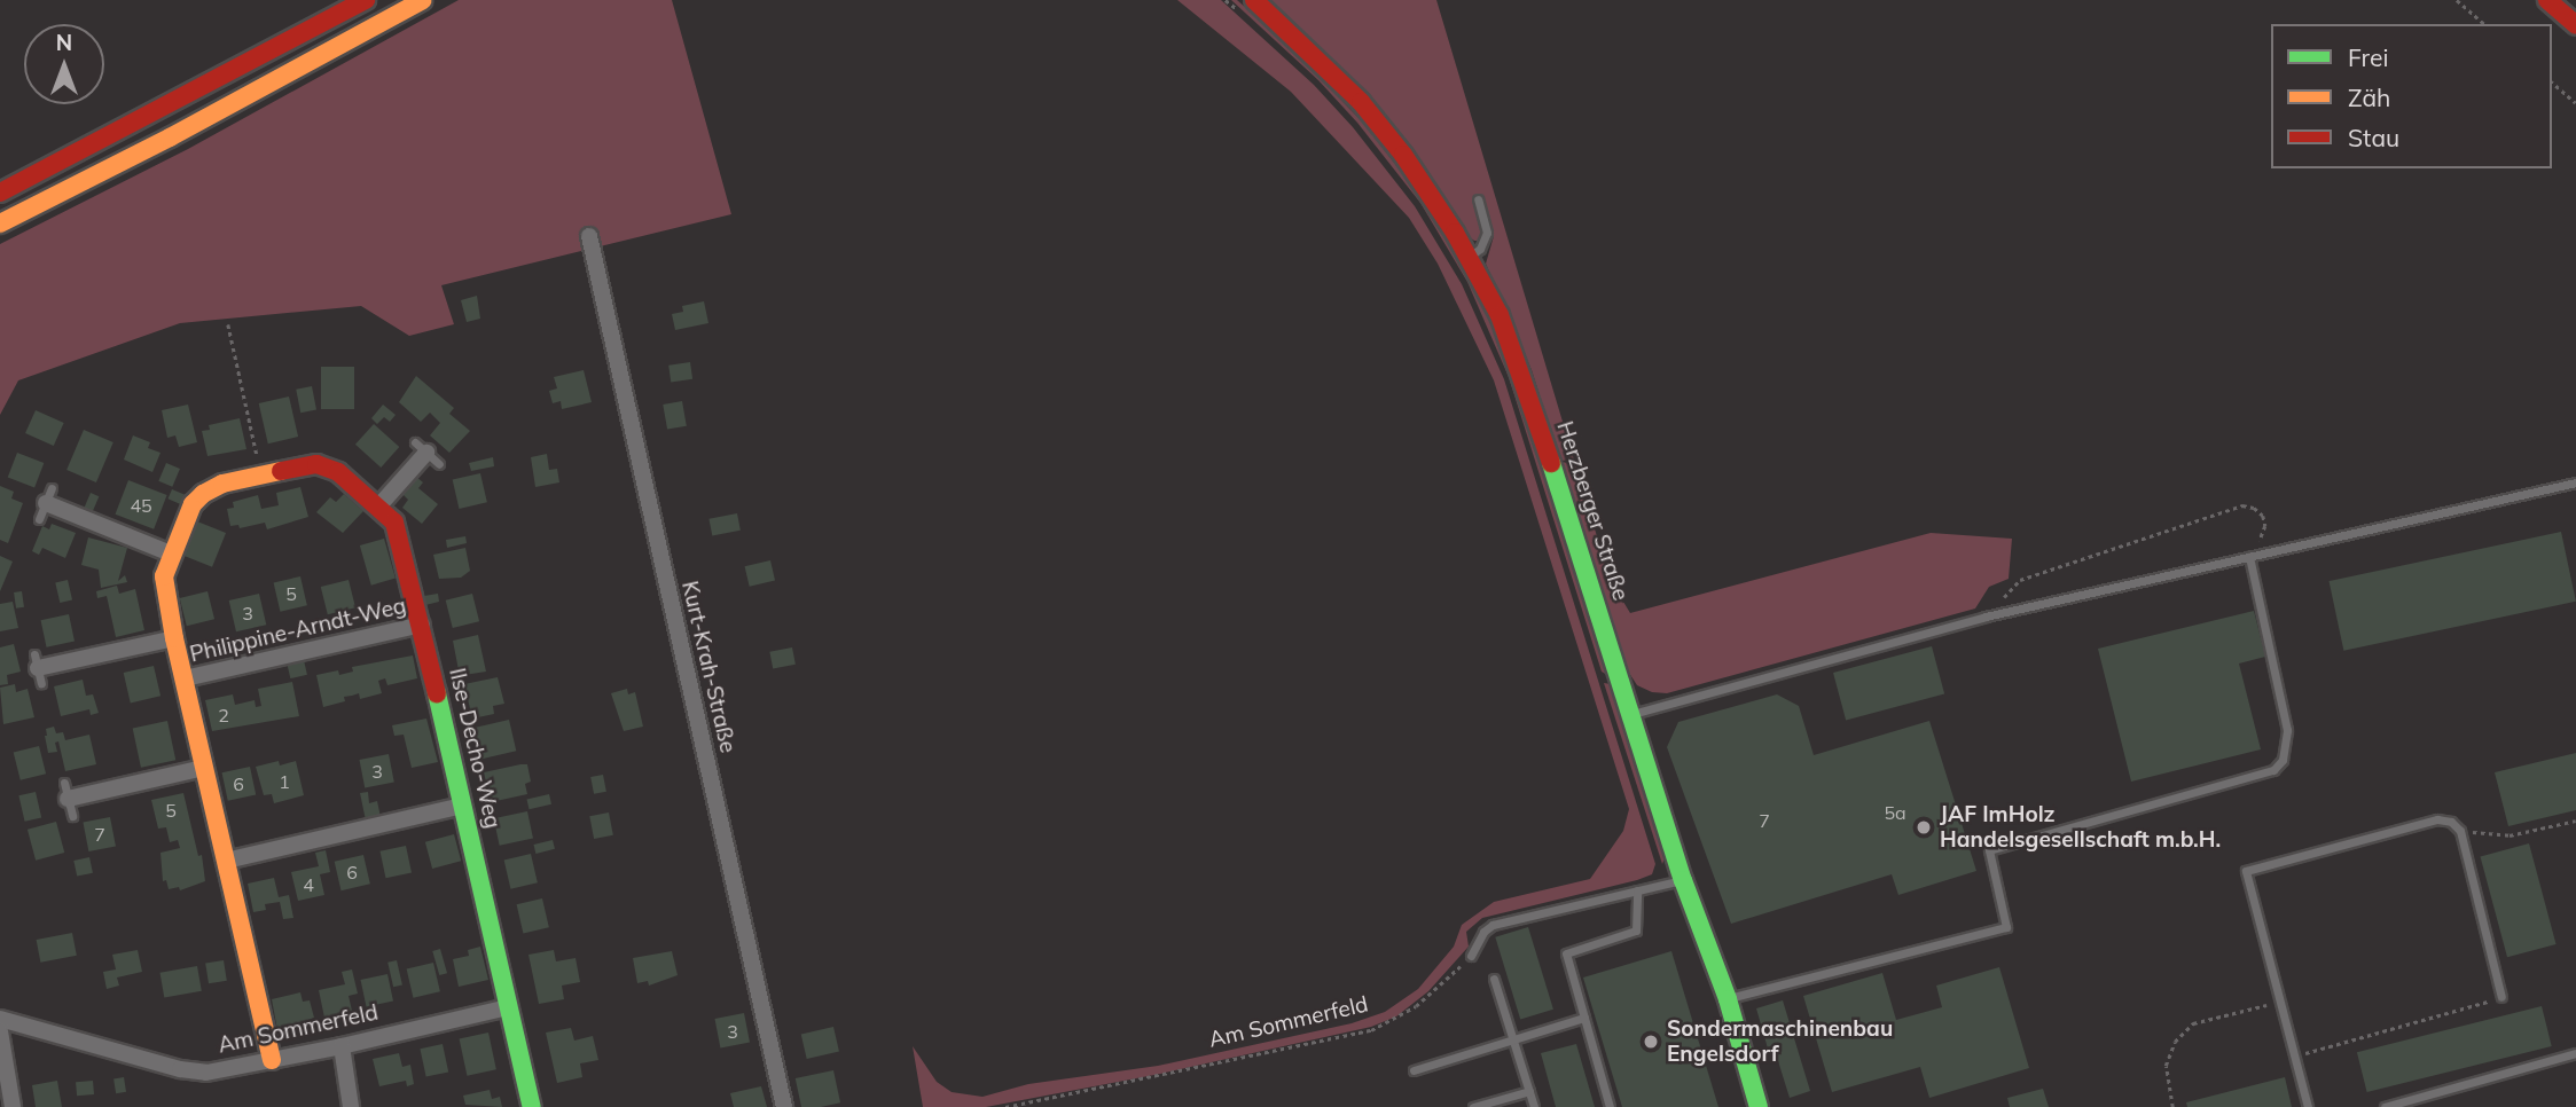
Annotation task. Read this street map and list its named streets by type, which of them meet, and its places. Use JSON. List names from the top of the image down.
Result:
{
  "streets": {
    "main road": ["Herzberger Straße", "Ilse-Decho-Weg"],
    "street": ["Philippine-Arndt-Weg", "Kurt-Krah-Straße", "Am Sommerfeld"]
  },
  "crossings": [
    ["Philippine-Arndt-Weg", "Ilse-Decho-Weg"],
    ["Ilse-Decho-Weg", "Am Sommerfeld"]
  ],
  "places": ["JAF ImHolz Handelsgesellschaft m.b.H.", "Sondermaschinenbau Engelsdorf"],
  "house_numbers": [
    "45",
    "5",
    "3",
    "2",
    "3",
    "1",
    "6",
    "5",
    "5a",
    "7",
    "7",
    "6",
    "4",
    "3"
  ],
  "legend": ["Frei", "Zäh", "Stau"],
  "north": "top"
}
